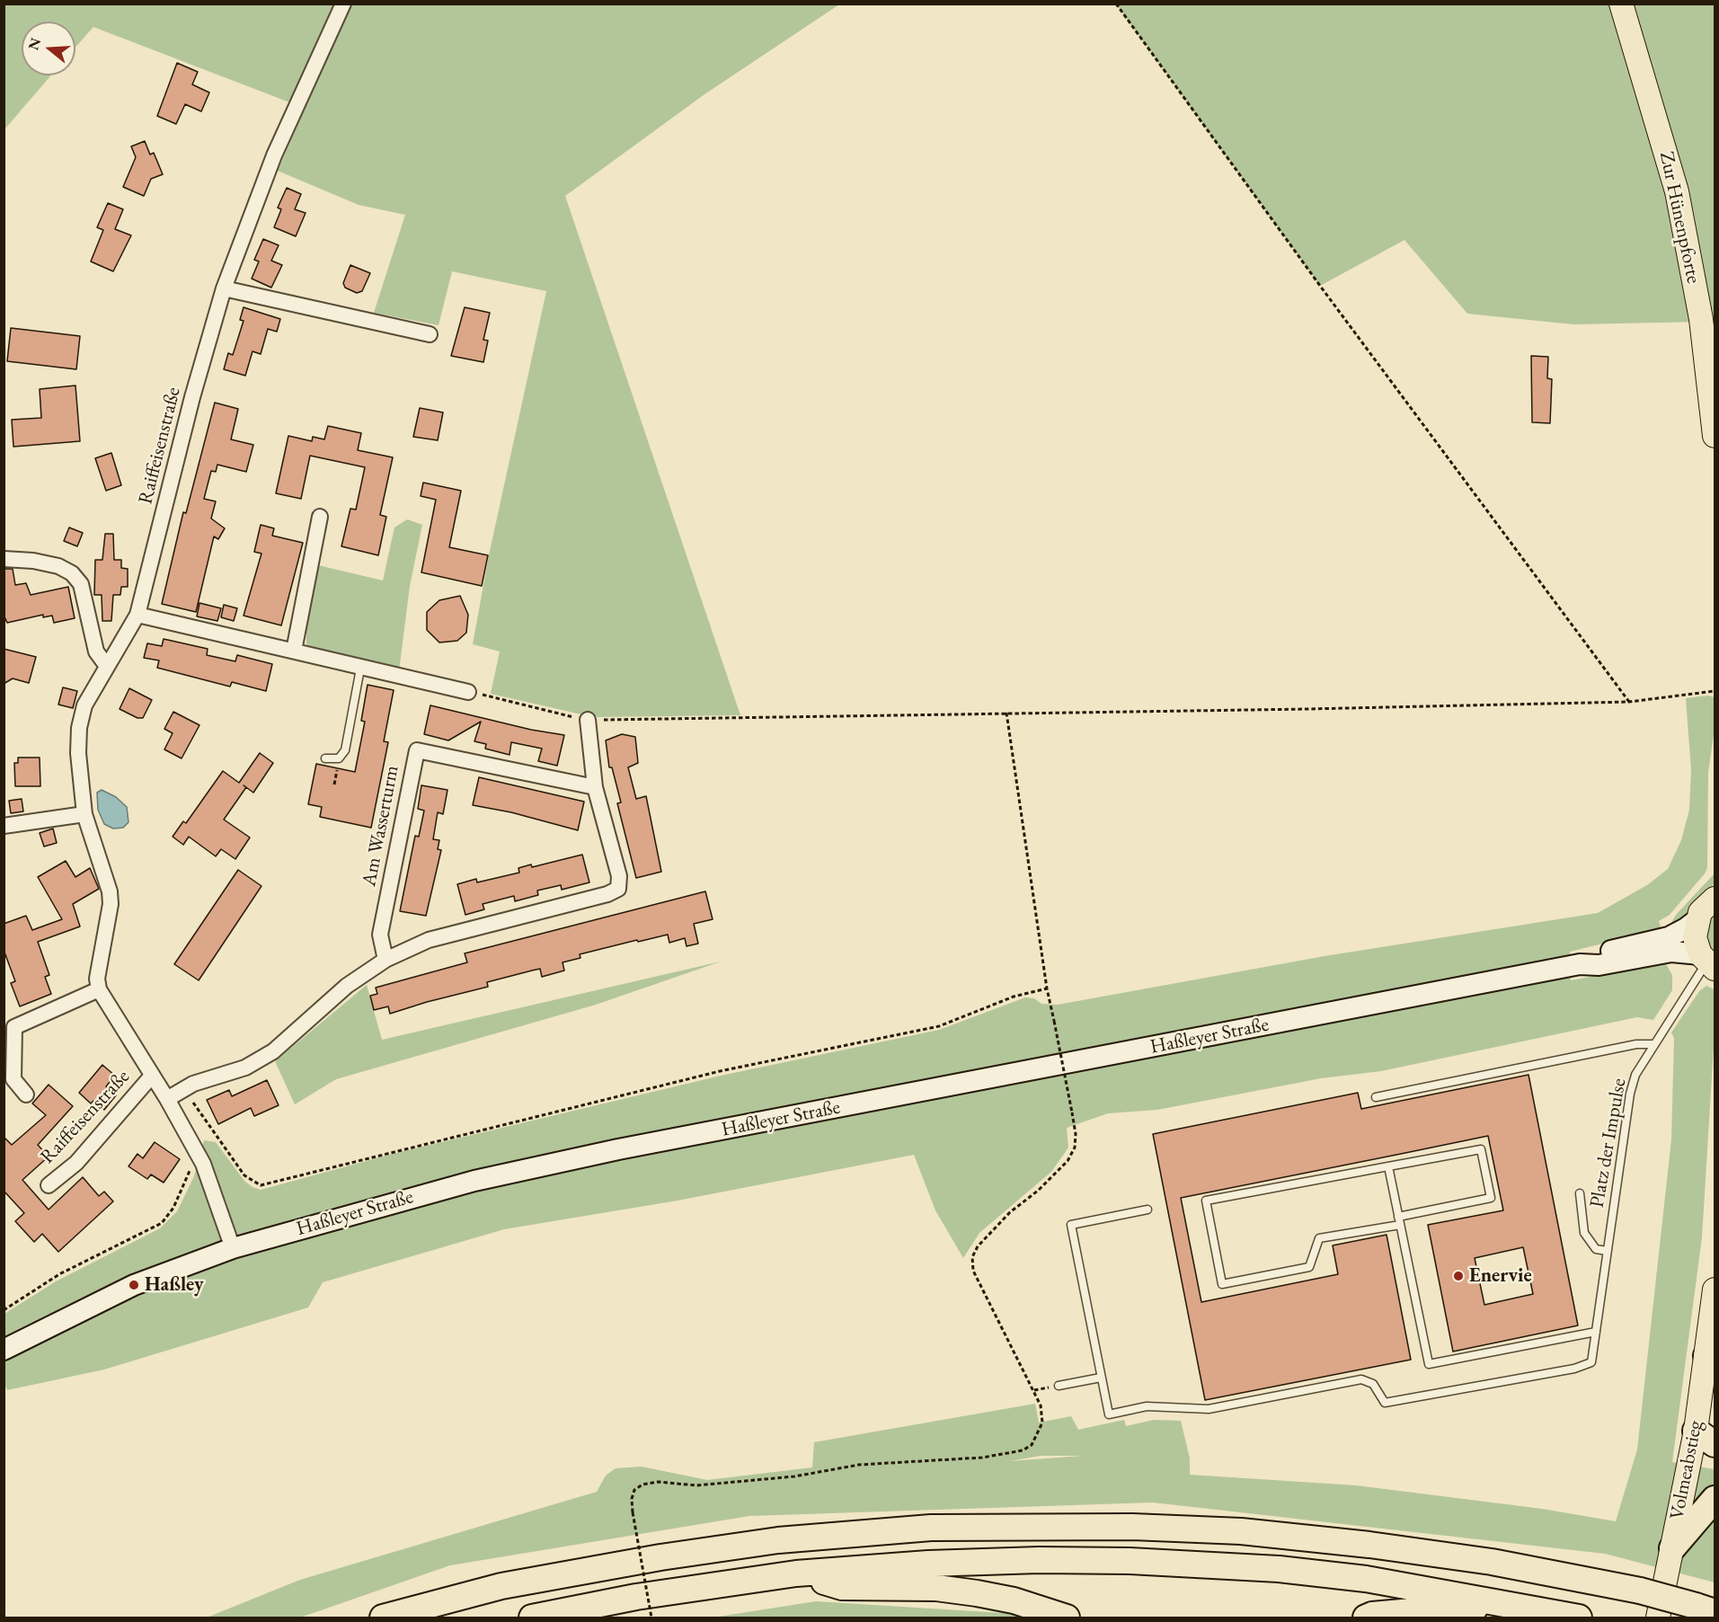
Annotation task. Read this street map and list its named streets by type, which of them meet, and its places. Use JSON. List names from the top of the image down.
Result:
{
  "streets": {
    "main road": ["Zur Hünenpforte", "Haßleyer Straße", "Volmeabstieg"],
    "street": ["Raiffeisenstraße", "Am Wasserturm"],
    "lane": ["Platz der Impulse"]
  },
  "crossings": [
    ["Raiffeisenstraße", "Haßleyer Straße"],
    ["Haßleyer Straße", "Platz der Impulse"]
  ],
  "places": ["Enervie", "Haßley"],
  "north": "left"
}
